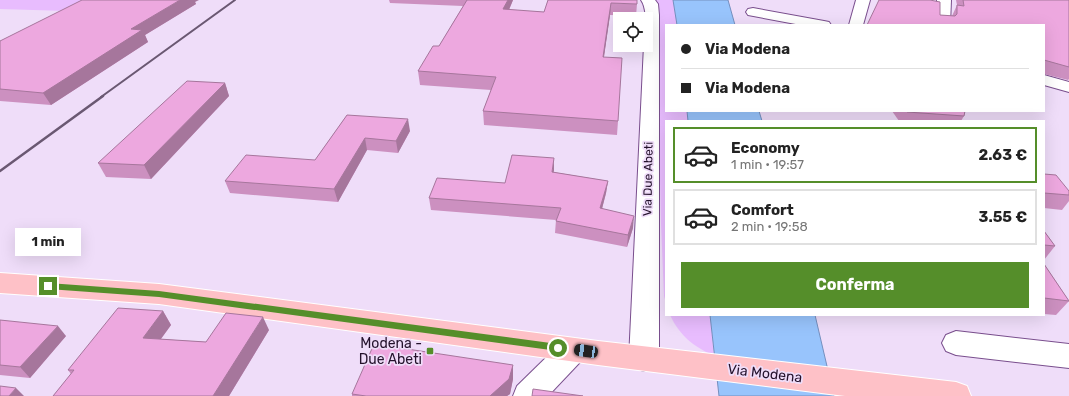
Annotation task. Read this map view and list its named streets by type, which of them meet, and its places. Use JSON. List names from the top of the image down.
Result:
{
  "streets": {
    "main road": ["Via Modena"],
    "street": ["Via Due Abeti"]
  },
  "crossings": [
    ["Via Due Abeti", "Via Modena"]
  ],
  "places": {
    "transit": ["Modena - Due Abeti"]
  },
  "page": {
    "banner": ["Via Modena", "Via Modena"],
    "list": [
      {
        "name": "Economy",
        "note": "1 min · 19:57",
        "value": "2.63 €"
      },
      {
        "name": "Comfort",
        "note": "2 min · 19:58",
        "value": "3.55 €"
      }
    ],
    "bubble": "1 min",
    "buttons": "Conferma"
  }
}
